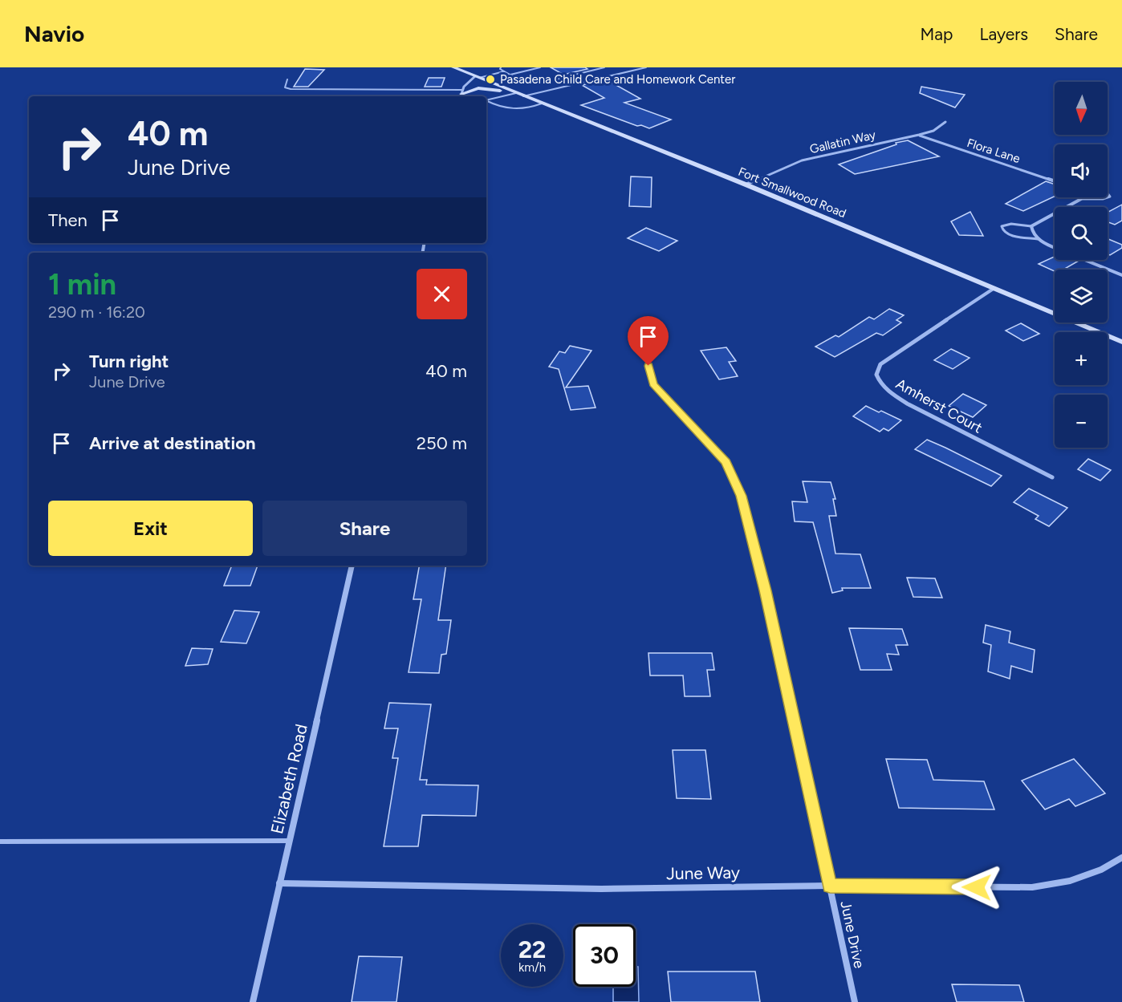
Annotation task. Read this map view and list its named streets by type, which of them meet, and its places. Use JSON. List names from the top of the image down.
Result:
{
  "streets": {
    "main road": ["Fort Smallwood Road"],
    "street": [
      "Gallatin Way",
      "Flora Lane",
      "Amherst Court",
      "Elizabeth Road",
      "June Way",
      "June Drive"
    ]
  },
  "crossings": [
    ["Gallatin Way", "Flora Lane"],
    ["Gallatin Way", "Fort Smallwood Road"],
    ["Fort Smallwood Road", "Amherst Court"],
    ["Elizabeth Road", "June Way"],
    ["June Way", "June Drive"]
  ],
  "places": ["Pasadena Child Care and Homework Center"],
  "north": "bottom",
  "page": {
    "header": "Navio",
    "nav": ["Map", "Layers", "Share"],
    "map_buttons": ["+", "−"],
    "turn": ["40 m", "June Drive"],
    "then": "Then",
    "heading": ["1 min", "290 m · 16:20"],
    "list": [
      {
        "name": "Turn right",
        "note": "June Drive",
        "value": "40 m"
      },
      {
        "name": "Arrive at destination",
        "value": "250 m"
      }
    ],
    "buttons": ["Exit", "Share"],
    "speed": "22 km/h",
    "limit": "30"
  }
}
